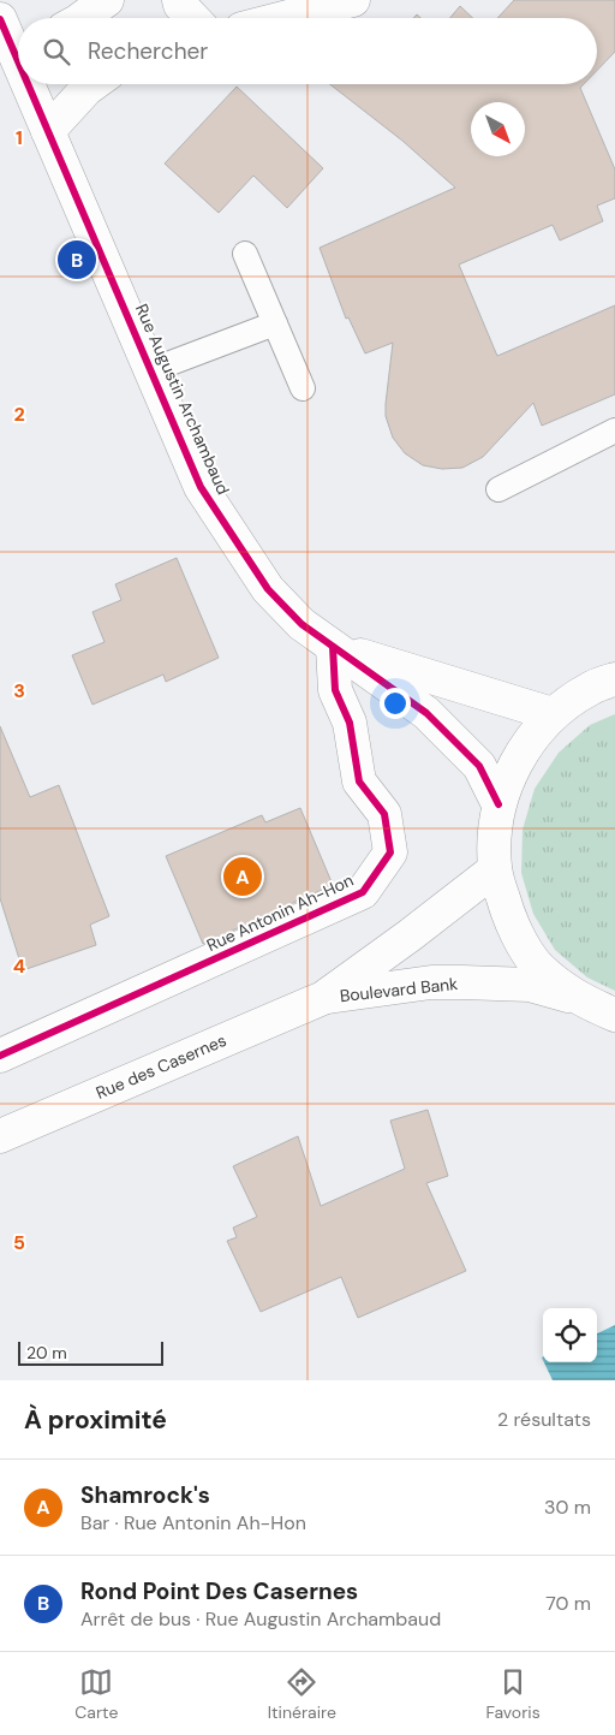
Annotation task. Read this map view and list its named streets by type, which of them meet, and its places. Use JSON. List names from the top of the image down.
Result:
{
  "streets": {
    "street": [
      "Rue Augustin Archambaud",
      "Rue Antonin Ah-Hon",
      "Boulevard Bank",
      "Rue des Casernes"
    ]
  },
  "crossings": [
    ["Rue Augustin Archambaud", "Rue Antonin Ah-Hon"],
    ["Boulevard Bank", "Rue des Casernes"]
  ],
  "scale_bar": "20 m",
  "north": "bottom right",
  "page": {
    "search": "Rechercher",
    "pins": ["B", "A"],
    "scale": "20 m",
    "heading": ["À proximité", "2 résultats"],
    "list": [
      {
        "mark": "A",
        "name": "Shamrock's",
        "note": "Bar · Rue Antonin Ah-Hon",
        "value": "30 m"
      },
      {
        "mark": "B",
        "name": "Rond Point Des Casernes",
        "note": "Arrêt de bus · Rue Augustin Archambaud",
        "value": "70 m"
      }
    ],
    "nav": ["Carte", "Itinéraire", "Favoris"]
  },
  "grid": {
    "rows": [
      "1",
      "2",
      "3",
      "4",
      "5"
    ]
  }
}
